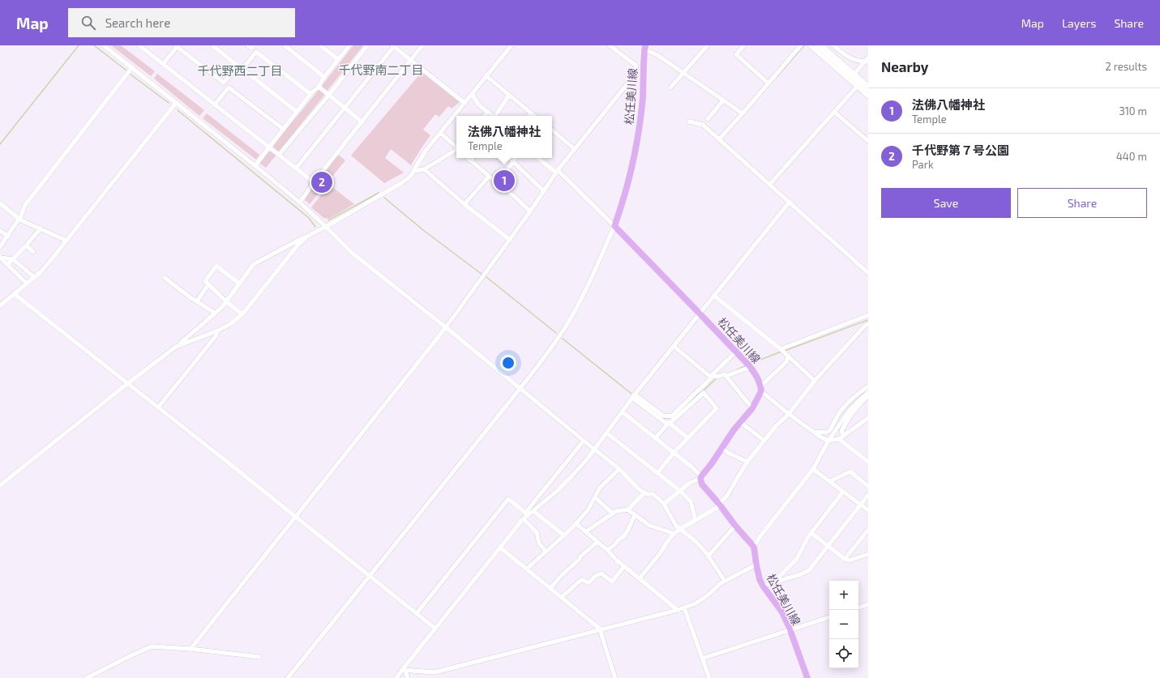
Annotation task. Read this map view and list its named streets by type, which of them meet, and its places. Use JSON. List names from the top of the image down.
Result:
{
  "streets": {
    "main road": ["松任美川線"]
  },
  "districts": ["千代野南二丁目", "千代野西二丁目"],
  "page": {
    "header": "Map",
    "search": "Search here",
    "nav": ["Map", "Layers", "Share"],
    "heading": ["Nearby", "2 results"],
    "list": [
      {
        "mark": "1",
        "name": "法佛八幡神社",
        "note": "Temple",
        "value": "310 m"
      },
      {
        "mark": "2",
        "name": "千代野第７号公園",
        "note": "Park",
        "value": "440 m"
      }
    ],
    "popup": ["法佛八幡神社", "Temple"],
    "pins": ["1", "2"],
    "buttons": ["Save", "Share"],
    "map_buttons": ["+", "−"]
  }
}
